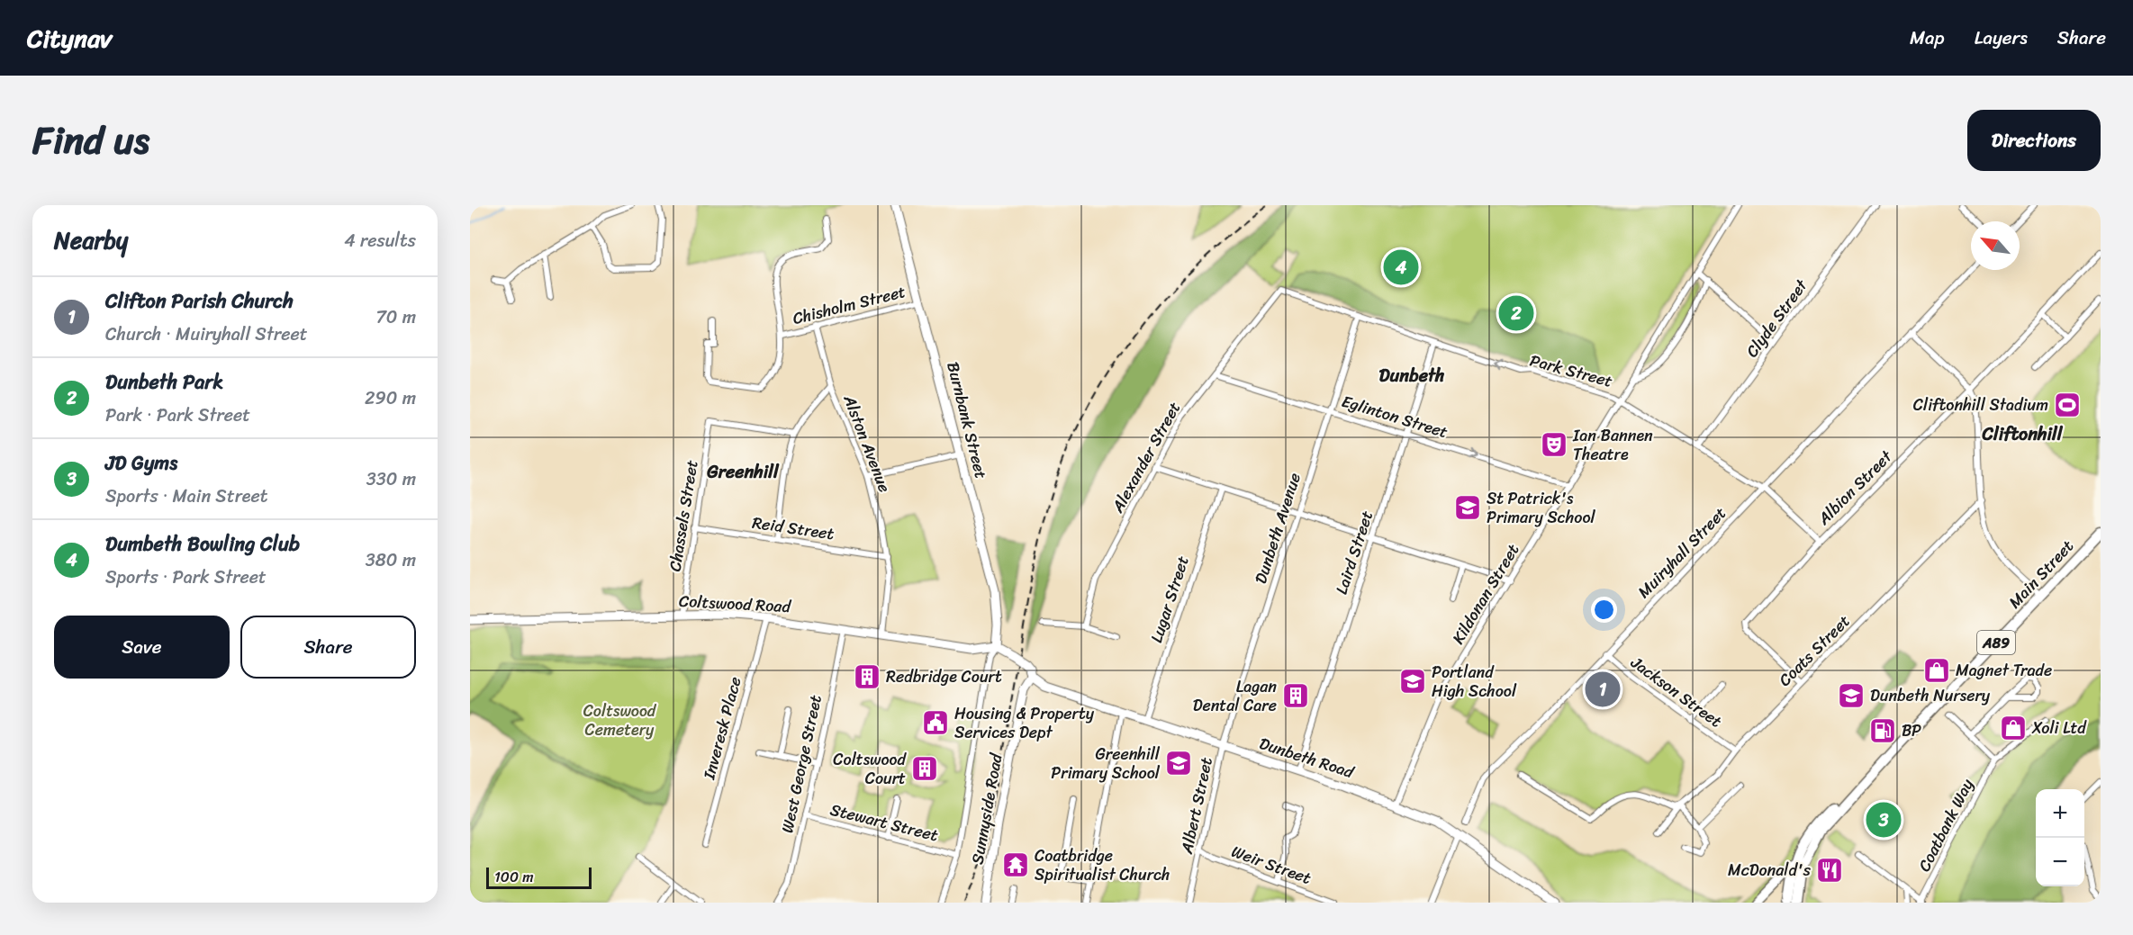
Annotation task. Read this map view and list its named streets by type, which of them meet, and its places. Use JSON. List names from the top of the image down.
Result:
{
  "streets": {
    "main road": [
      "Burnbank Street",
      "Main Street",
      "Coltswood Road",
      "A89",
      "Dunbeth Road",
      "Sunnyside Road"
    ],
    "street": [
      "Chisholm Street",
      "Clyde Street",
      "Park Street",
      "Eglinton Street",
      "Alston Avenue",
      "Alexander Street",
      "Albion Street",
      "Chassels Street",
      "Reid Street",
      "Dunbeth Avenue",
      "Laird Street",
      "Muiryhall Street",
      "Kildonan Street",
      "Lugar Street",
      "Coats Street",
      "Jackson Street",
      "Inveresk Place",
      "West George Street",
      "Albert Street",
      "Stewart Street",
      "Coatbank Way",
      "Weir Street"
    ]
  },
  "crossings": [
    ["Chisholm Street", "Burnbank Street"],
    ["Chisholm Street", "Alston Avenue"],
    ["Clyde Street", "Park Street"],
    ["Park Street", "Alexander Street"],
    ["Park Street", "Albion Street"],
    ["Park Street", "Dunbeth Avenue"],
    ["Park Street", "Laird Street"],
    ["Park Street", "Muiryhall Street"],
    ["Park Street", "Kildonan Street"],
    ["Eglinton Street", "Alexander Street"],
    ["Eglinton Street", "Dunbeth Avenue"],
    ["Eglinton Street", "Laird Street"],
    ["Eglinton Street", "Kildonan Street"],
    ["Burnbank Street", "Coltswood Road"],
    ["Alston Avenue", "Reid Street"],
    ["Alston Avenue", "Coltswood Road"],
    ["Albion Street", "Coats Street"],
    ["Chassels Street", "Reid Street"],
    ["Chassels Street", "Coltswood Road"],
    ["Dunbeth Avenue", "Dunbeth Road"],
    ["Dunbeth Avenue", "Albert Street"],
    ["Laird Street", "Dunbeth Road"],
    ["Muiryhall Street", "Jackson Street"],
    ["Kildonan Street", "Dunbeth Road"],
    ["Lugar Street", "Dunbeth Road"],
    ["Coltswood Road", "Inveresk Place"],
    ["Coltswood Road", "West George Street"],
    ["Coats Street", "Jackson Street"],
    ["Dunbeth Road", "Albert Street"],
    ["Dunbeth Road", "Sunnyside Road"],
    ["West George Street", "Stewart Street"],
    ["Albert Street", "Weir Street"]
  ],
  "one_way": ["Eglinton Street"],
  "districts": ["Dunbeth", "Cliftonhill", "Greenhill"],
  "parks": ["Coltswood Cemetery"],
  "places": {
    "sports": ["Cliftonhill Stadium"],
    "theatre": ["Ian Bannen Theatre"],
    "school or university": [
      "St Patrick's Primary School",
      "Portland High School",
      "Dunbeth Nursery",
      "Greenhill Primary School"
    ],
    "shop": ["Magnet Trade", "Xoli Ltd"],
    "building": ["Redbridge Court", "Lagan Dental Care", "Coltswood Court"],
    "public building": ["Housing & Property Services Dept"],
    "fuel station": ["BP"],
    "temple": ["Coatbridge Spiritualist Church"],
    "restaurant": ["McDonald's"]
  },
  "scale_bar": "100 m",
  "north": "top left",
  "page": {
    "header": "Citynav",
    "nav": ["Map", "Layers", "Share"],
    "title": "Find us",
    "buttons": [
      "Directions",
      ["Save", "Share"]
    ],
    "heading": ["Nearby", "4 results"],
    "pins": [
      "4",
      "2",
      "1",
      "3"
    ],
    "list": [
      {
        "mark": "1",
        "name": "Clifton Parish Church",
        "note": "Church · Muiryhall Street",
        "value": "70 m"
      },
      {
        "mark": "2",
        "name": "Dunbeth Park",
        "note": "Park · Park Street",
        "value": "290 m"
      },
      {
        "mark": "3",
        "name": "JD Gyms",
        "note": "Sports · Main Street",
        "value": "330 m"
      },
      {
        "mark": "4",
        "name": "Dumbeth Bowling Club",
        "note": "Sports · Park Street",
        "value": "380 m"
      }
    ],
    "map_buttons": ["+", "−"],
    "scale": "100 m"
  }
}
